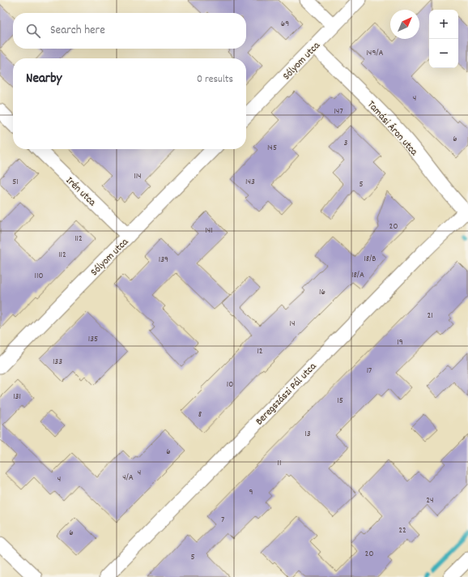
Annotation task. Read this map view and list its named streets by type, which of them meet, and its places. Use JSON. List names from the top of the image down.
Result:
{
  "streets": {
    "street": [
      "Sólyom utca",
      "Tamási Áron utca",
      "Irén utca",
      "Beregszászi Pál utca"
    ]
  },
  "crossings": [
    ["Sólyom utca", "Tamási Áron utca"],
    ["Sólyom utca", "Irén utca"],
    ["Tamási Áron utca", "Beregszászi Pál utca"]
  ],
  "house_numbers": [
    "69",
    "149/A",
    "4",
    "147",
    "6",
    "3",
    "145",
    "114",
    "51",
    "143",
    "5",
    "20",
    "141",
    "112",
    "112",
    "18/B",
    "139",
    "18/A",
    "110",
    "16",
    "21",
    "14",
    "135",
    "19",
    "12",
    "133",
    "17",
    "10",
    "131",
    "15",
    "8",
    "13",
    "6",
    "11",
    "4",
    "4/A",
    "4",
    "9",
    "24",
    "7",
    "22",
    "6",
    "20",
    "5"
  ],
  "north": "top right",
  "page": {
    "map_buttons": ["+", "−"],
    "search": "Search here",
    "heading": ["Nearby", "0 results"]
  }
}
